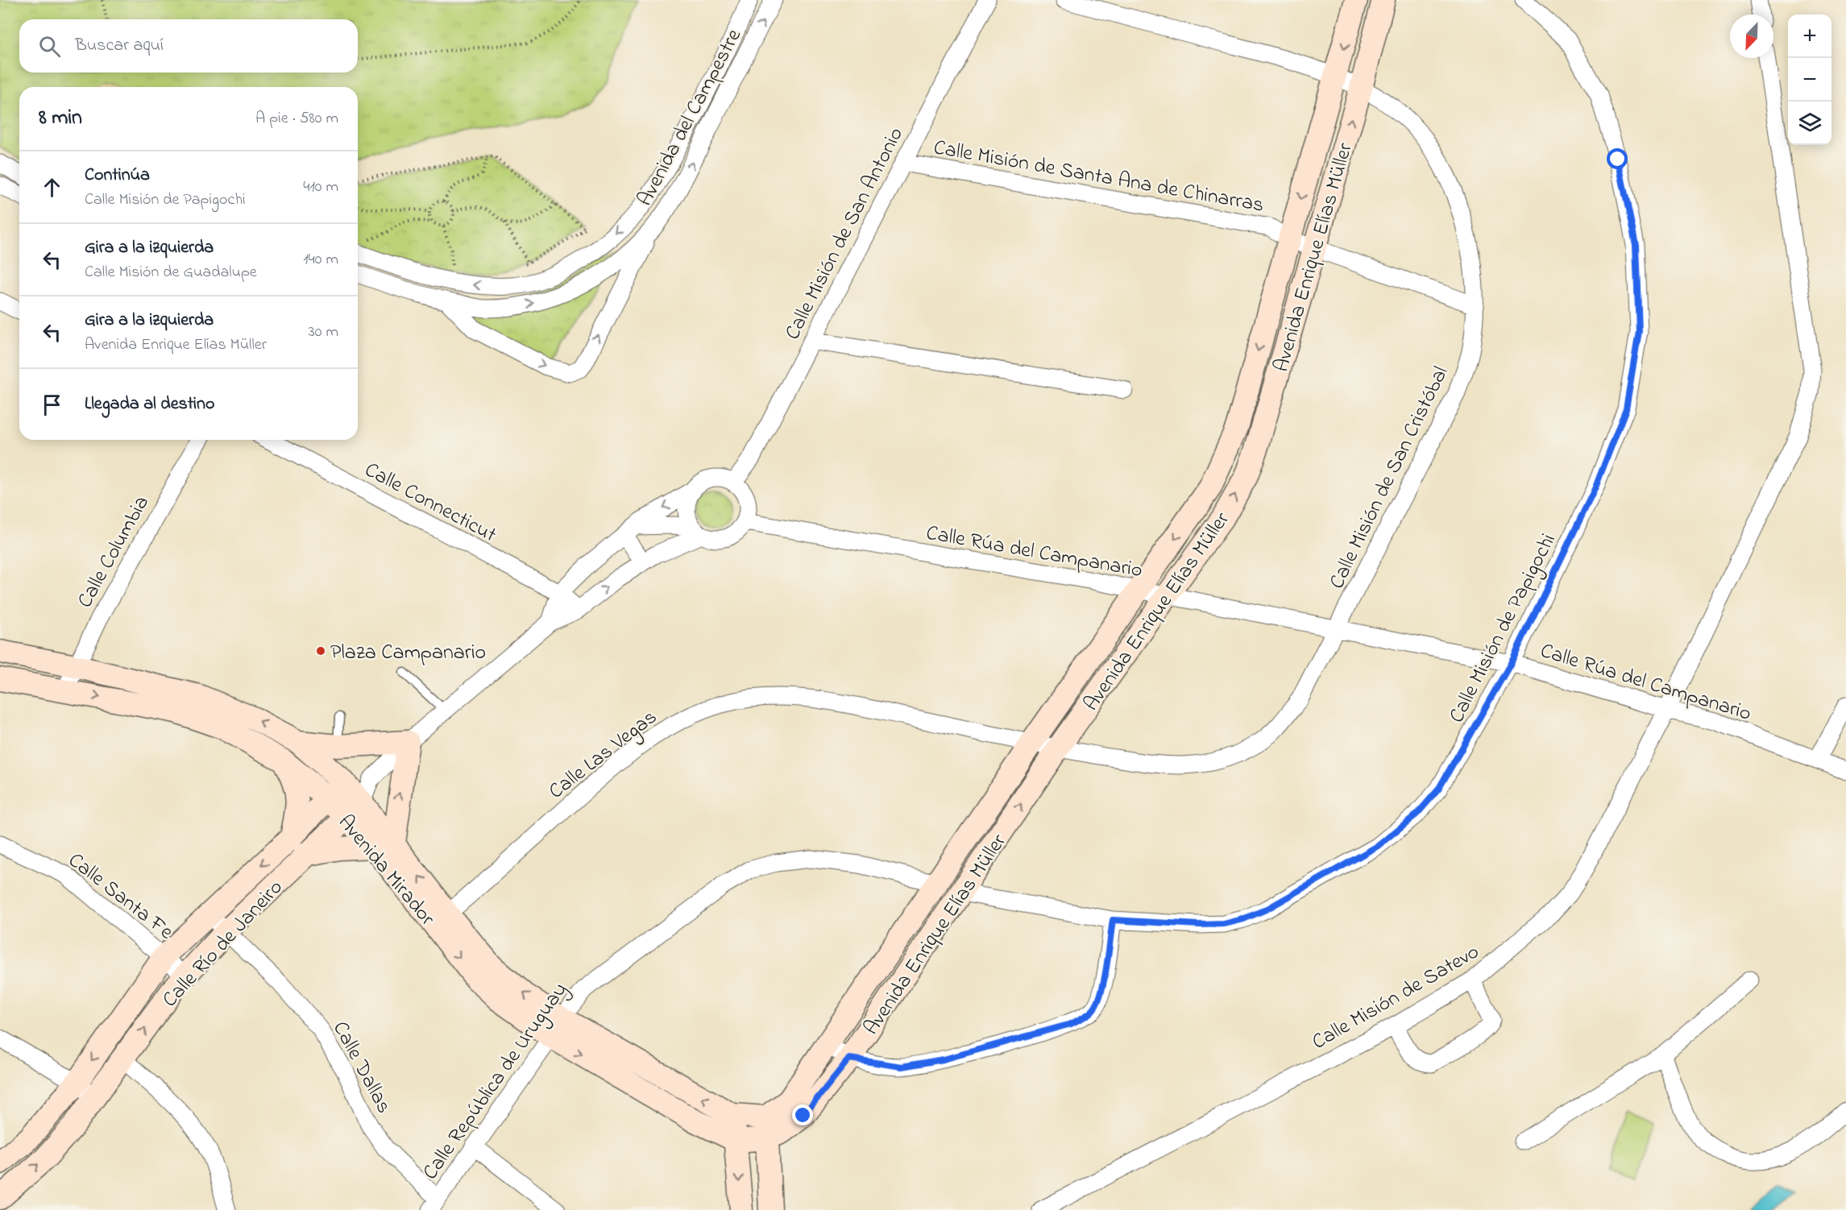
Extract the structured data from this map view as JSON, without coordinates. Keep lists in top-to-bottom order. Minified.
{"streets":{"main road":["Avenida Enrique Elías Müller","Avenida Mirador","Calle Río de Janeiro"],"street":["Avenida del Campestre","Calle Misión de Santa Ana de Chinarras","Calle Misión de San Antonio","Calle Misión de San Cristóbal","Calle Connecticut","Calle Rúa del Campanario","Calle Columbia","Calle Misión de Papigochi","Calle Las Vegas","Calle Santa Fe","Calle Misión de Satevo","Calle Dallas","Calle República de Uruguay"]},"crossings":[["Calle Misión de Santa Ana de Chinarras","Calle Misión de San Antonio"],["Calle Misión de Santa Ana de Chinarras","Avenida Enrique Elías Müller"],["Calle Misión de Santa Ana de Chinarras","Calle Misión de San Cristóbal"],["Calle Misión de San Antonio","Calle Rúa del Campanario"],["Calle Misión de San Antonio","Calle Río de Janeiro"],["Avenida Enrique Elías Müller","Calle Misión de San Cristóbal"],["Avenida Enrique Elías Müller","Calle Rúa del Campanario"],["Avenida Enrique Elías Müller","Calle Misión de Papigochi"],["Avenida Enrique Elías Müller","Calle Las Vegas"],["Avenida Enrique Elías Müller","Avenida Mirador"],["Avenida Enrique Elías Müller","Calle República de Uruguay"],["Calle Misión de San Cristóbal","Calle Rúa del Campanario"],["Calle Misión de San Cristóbal","Calle Las Vegas"],["Calle Connecticut","Calle Río de Janeiro"],["Calle Rúa del Campanario","Calle Misión de Papigochi"],["Calle Rúa del Campanario","Calle Río de Janeiro"],["Calle Rúa del Campanario","Calle Misión de Satevo"],["Calle Columbia","Avenida Mirador"],["Calle Las Vegas","Avenida Mirador"],["Avenida Mirador","Calle Río de Janeiro"],["Avenida Mirador","Calle República de Uruguay"],["Calle Santa Fe","Calle Río de Janeiro"],["Calle Río de Janeiro","Calle Dallas"],["Calle Dallas","Calle República de Uruguay"]],"places":["Plaza Campanario"],"north":"bottom left","page":{"map_buttons":["+","−"],"search":"Buscar aquí","heading":["8 min","A pie · 580 m"],"list":[["Continúa","Calle Misión de Papigochi","410 m"],["Gira a la izquierda","Calle Misión de Guadalupe","140 m"],["Gira a la izquierda","Avenida Enrique Elías Müller","30 m"],"Llegada al destino"]}}
